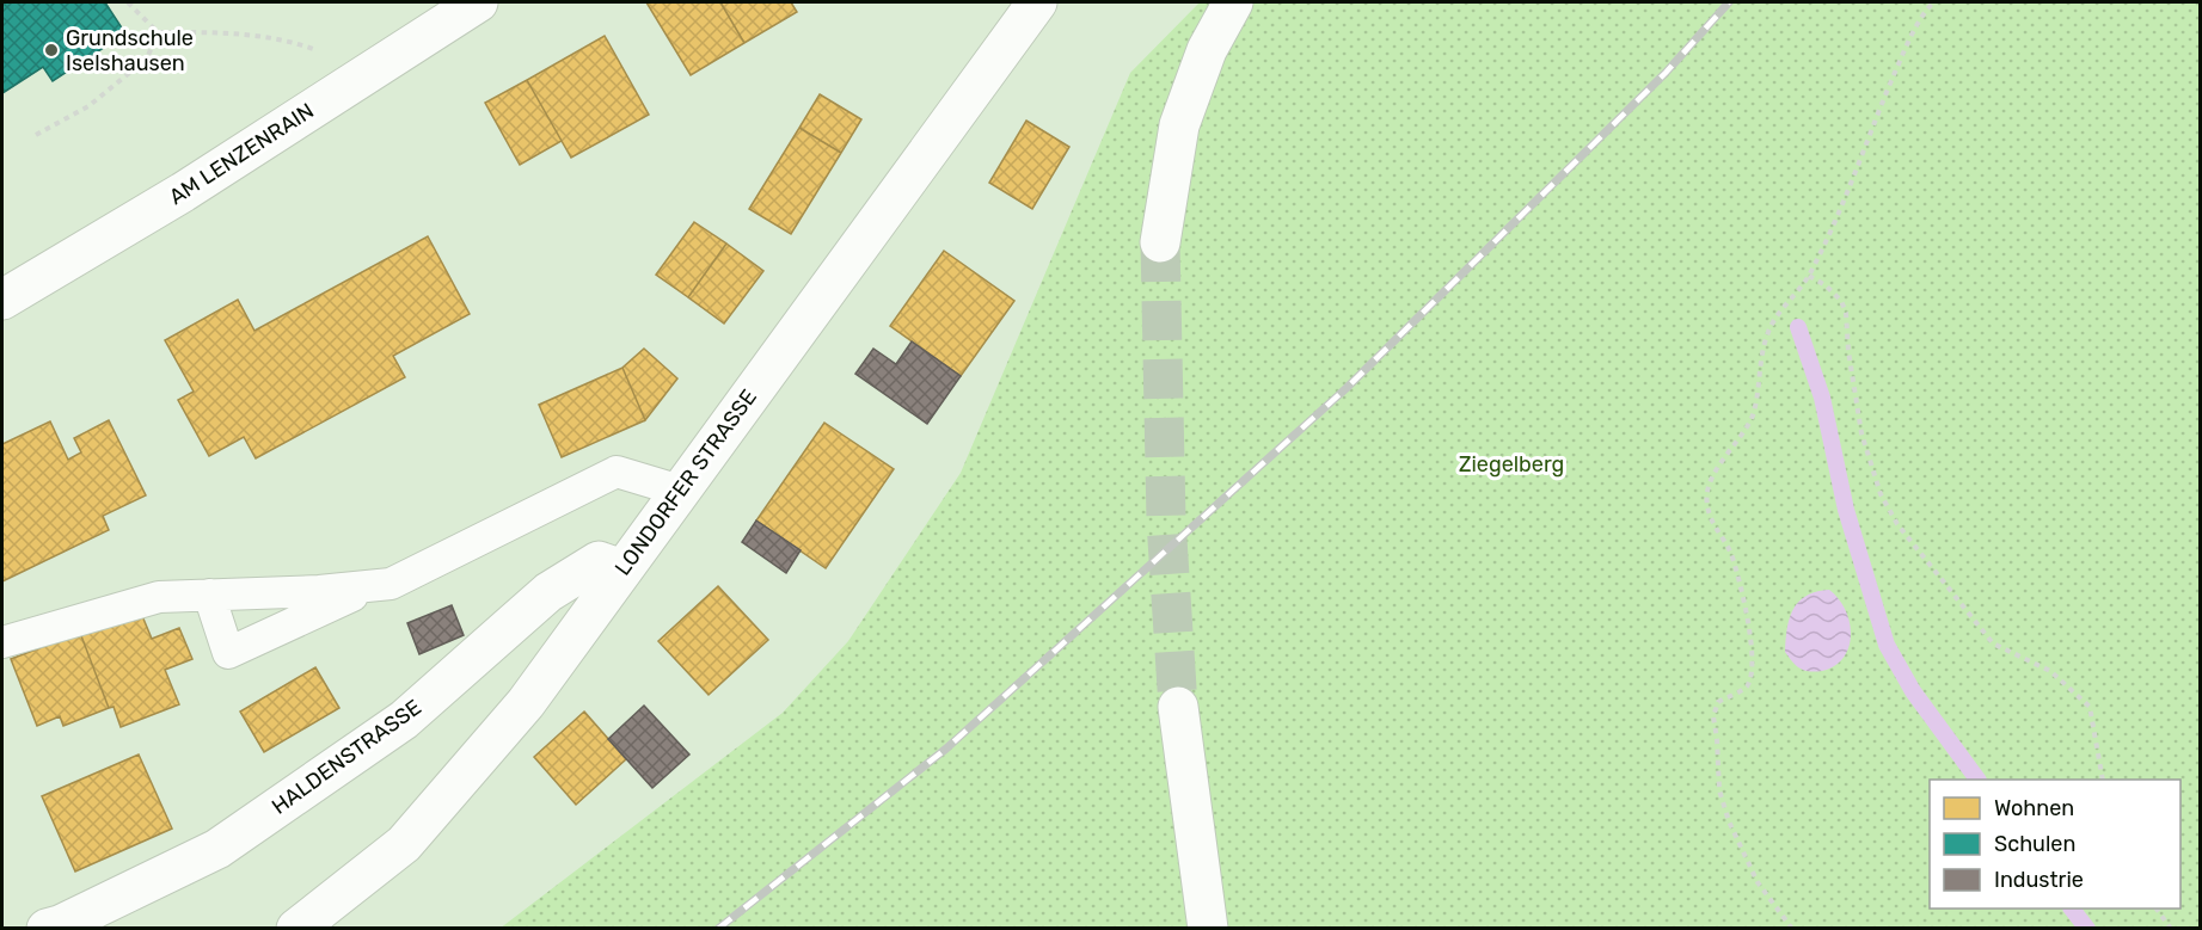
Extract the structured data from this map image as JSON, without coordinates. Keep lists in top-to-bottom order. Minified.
{"streets":{"street":["AM LENZENRAIN","LONDORFER STRASSE","HALDENSTRASSE"]},"crossings":[["LONDORFER STRASSE","HALDENSTRASSE"]],"parks":["Ziegelberg"],"places":["Grundschule Iselshausen"],"legend":["Wohnen","Schulen","Industrie"]}
